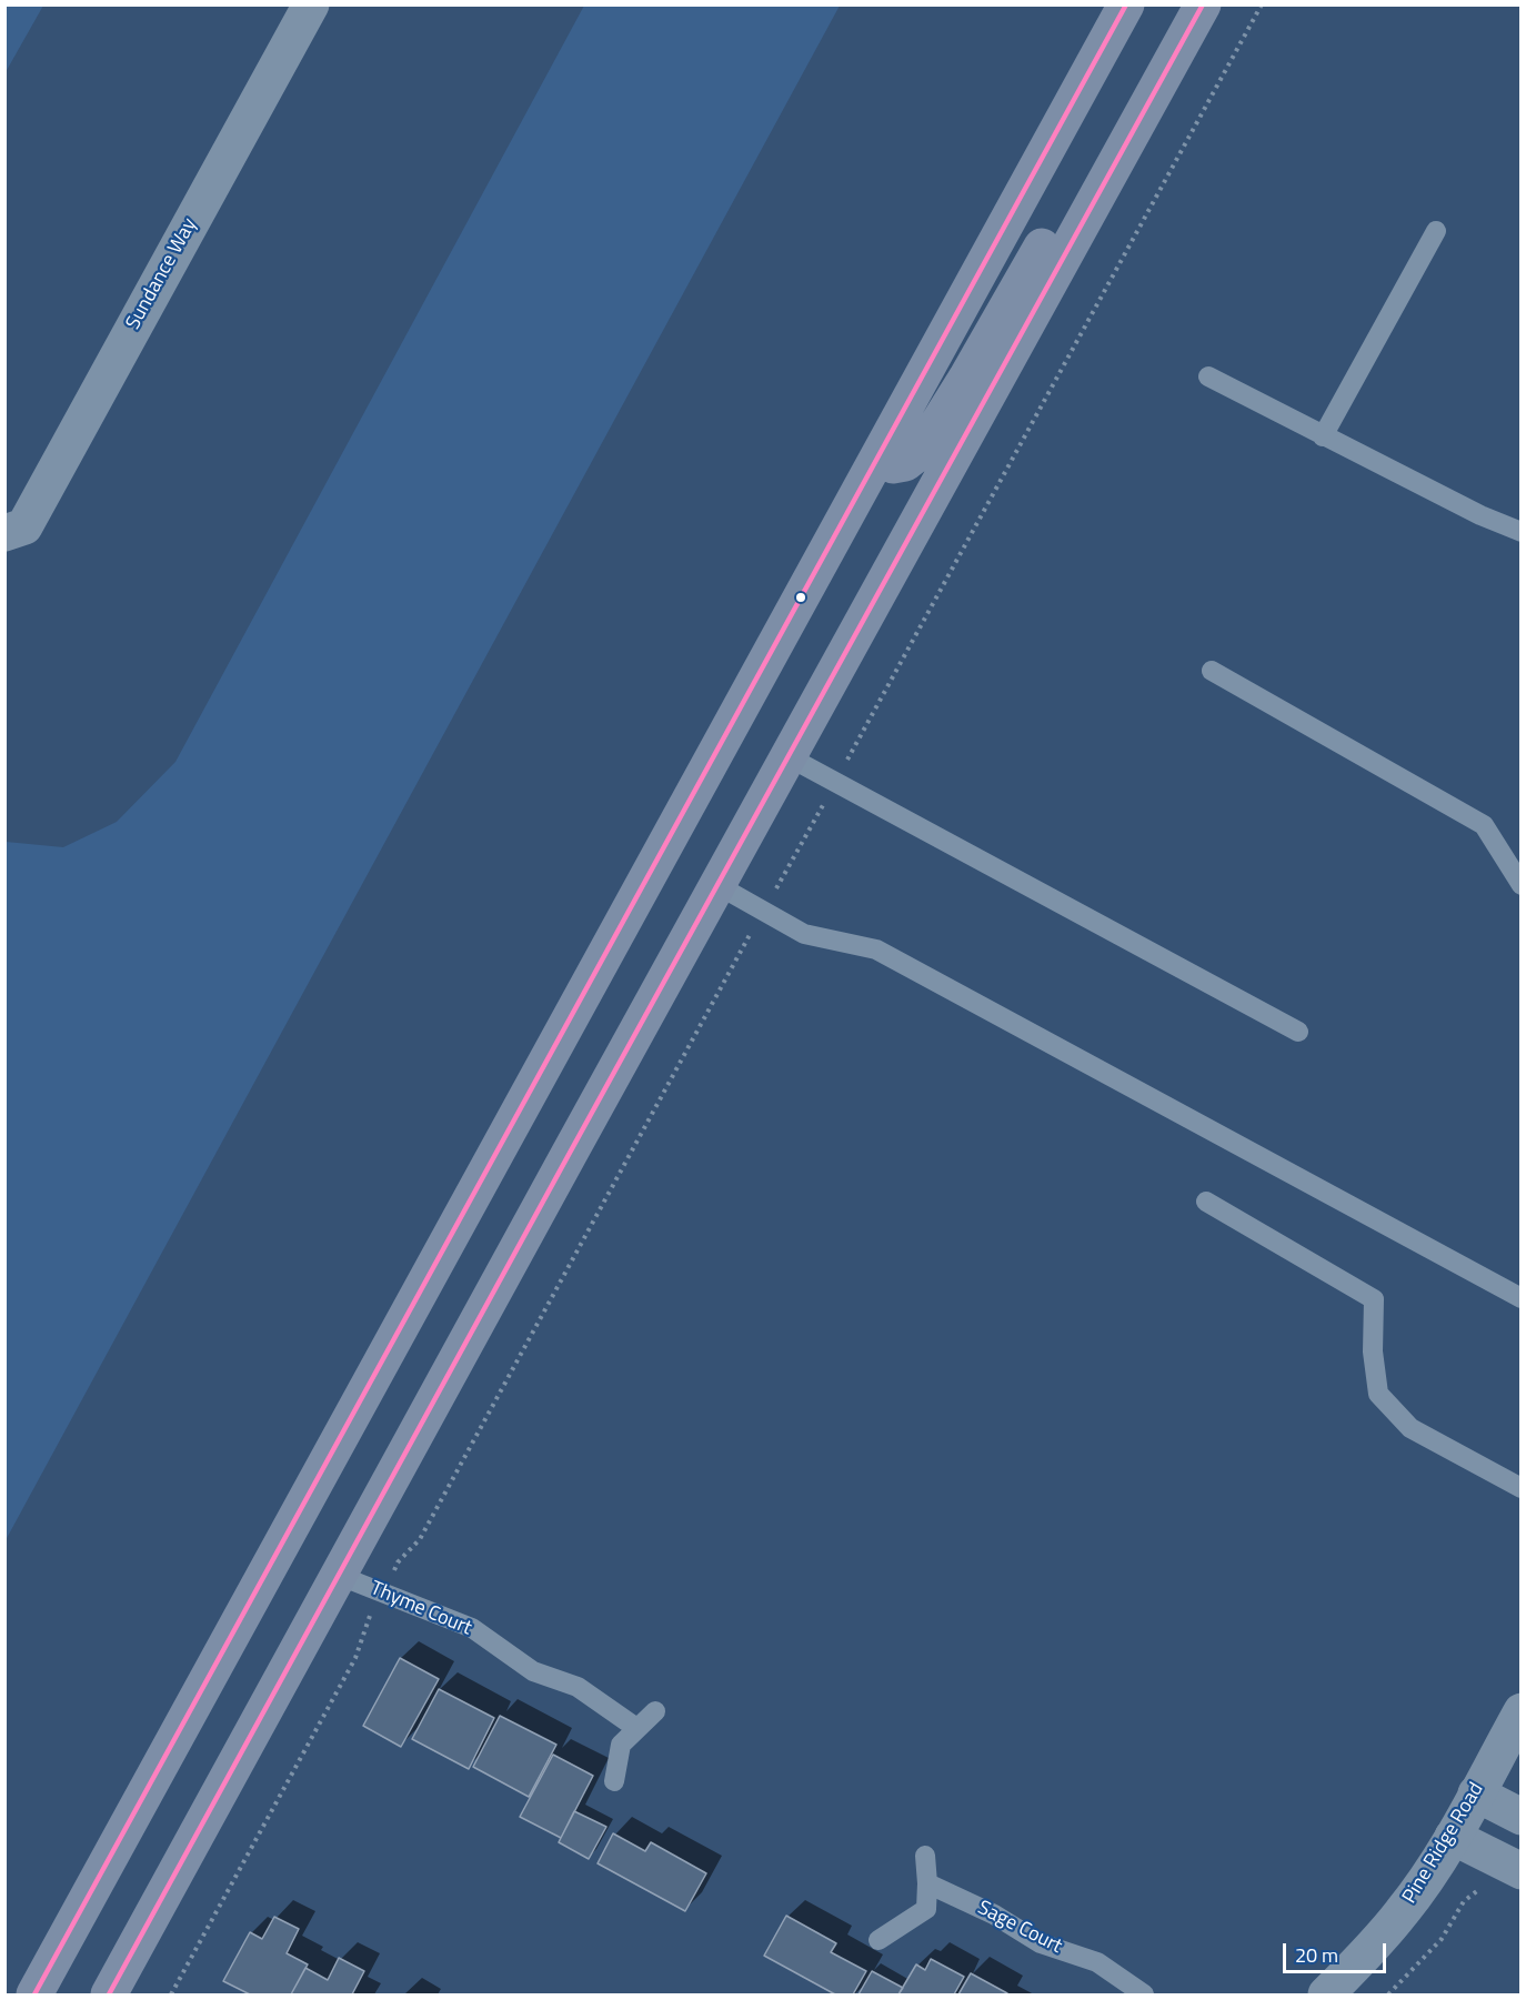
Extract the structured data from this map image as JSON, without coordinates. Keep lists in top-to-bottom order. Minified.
{"streets":{"street":["Sundance Way","Pine Ridge Road"],"lane":["Thyme Court","Sage Court"]},"scale_bar":"20 m"}
